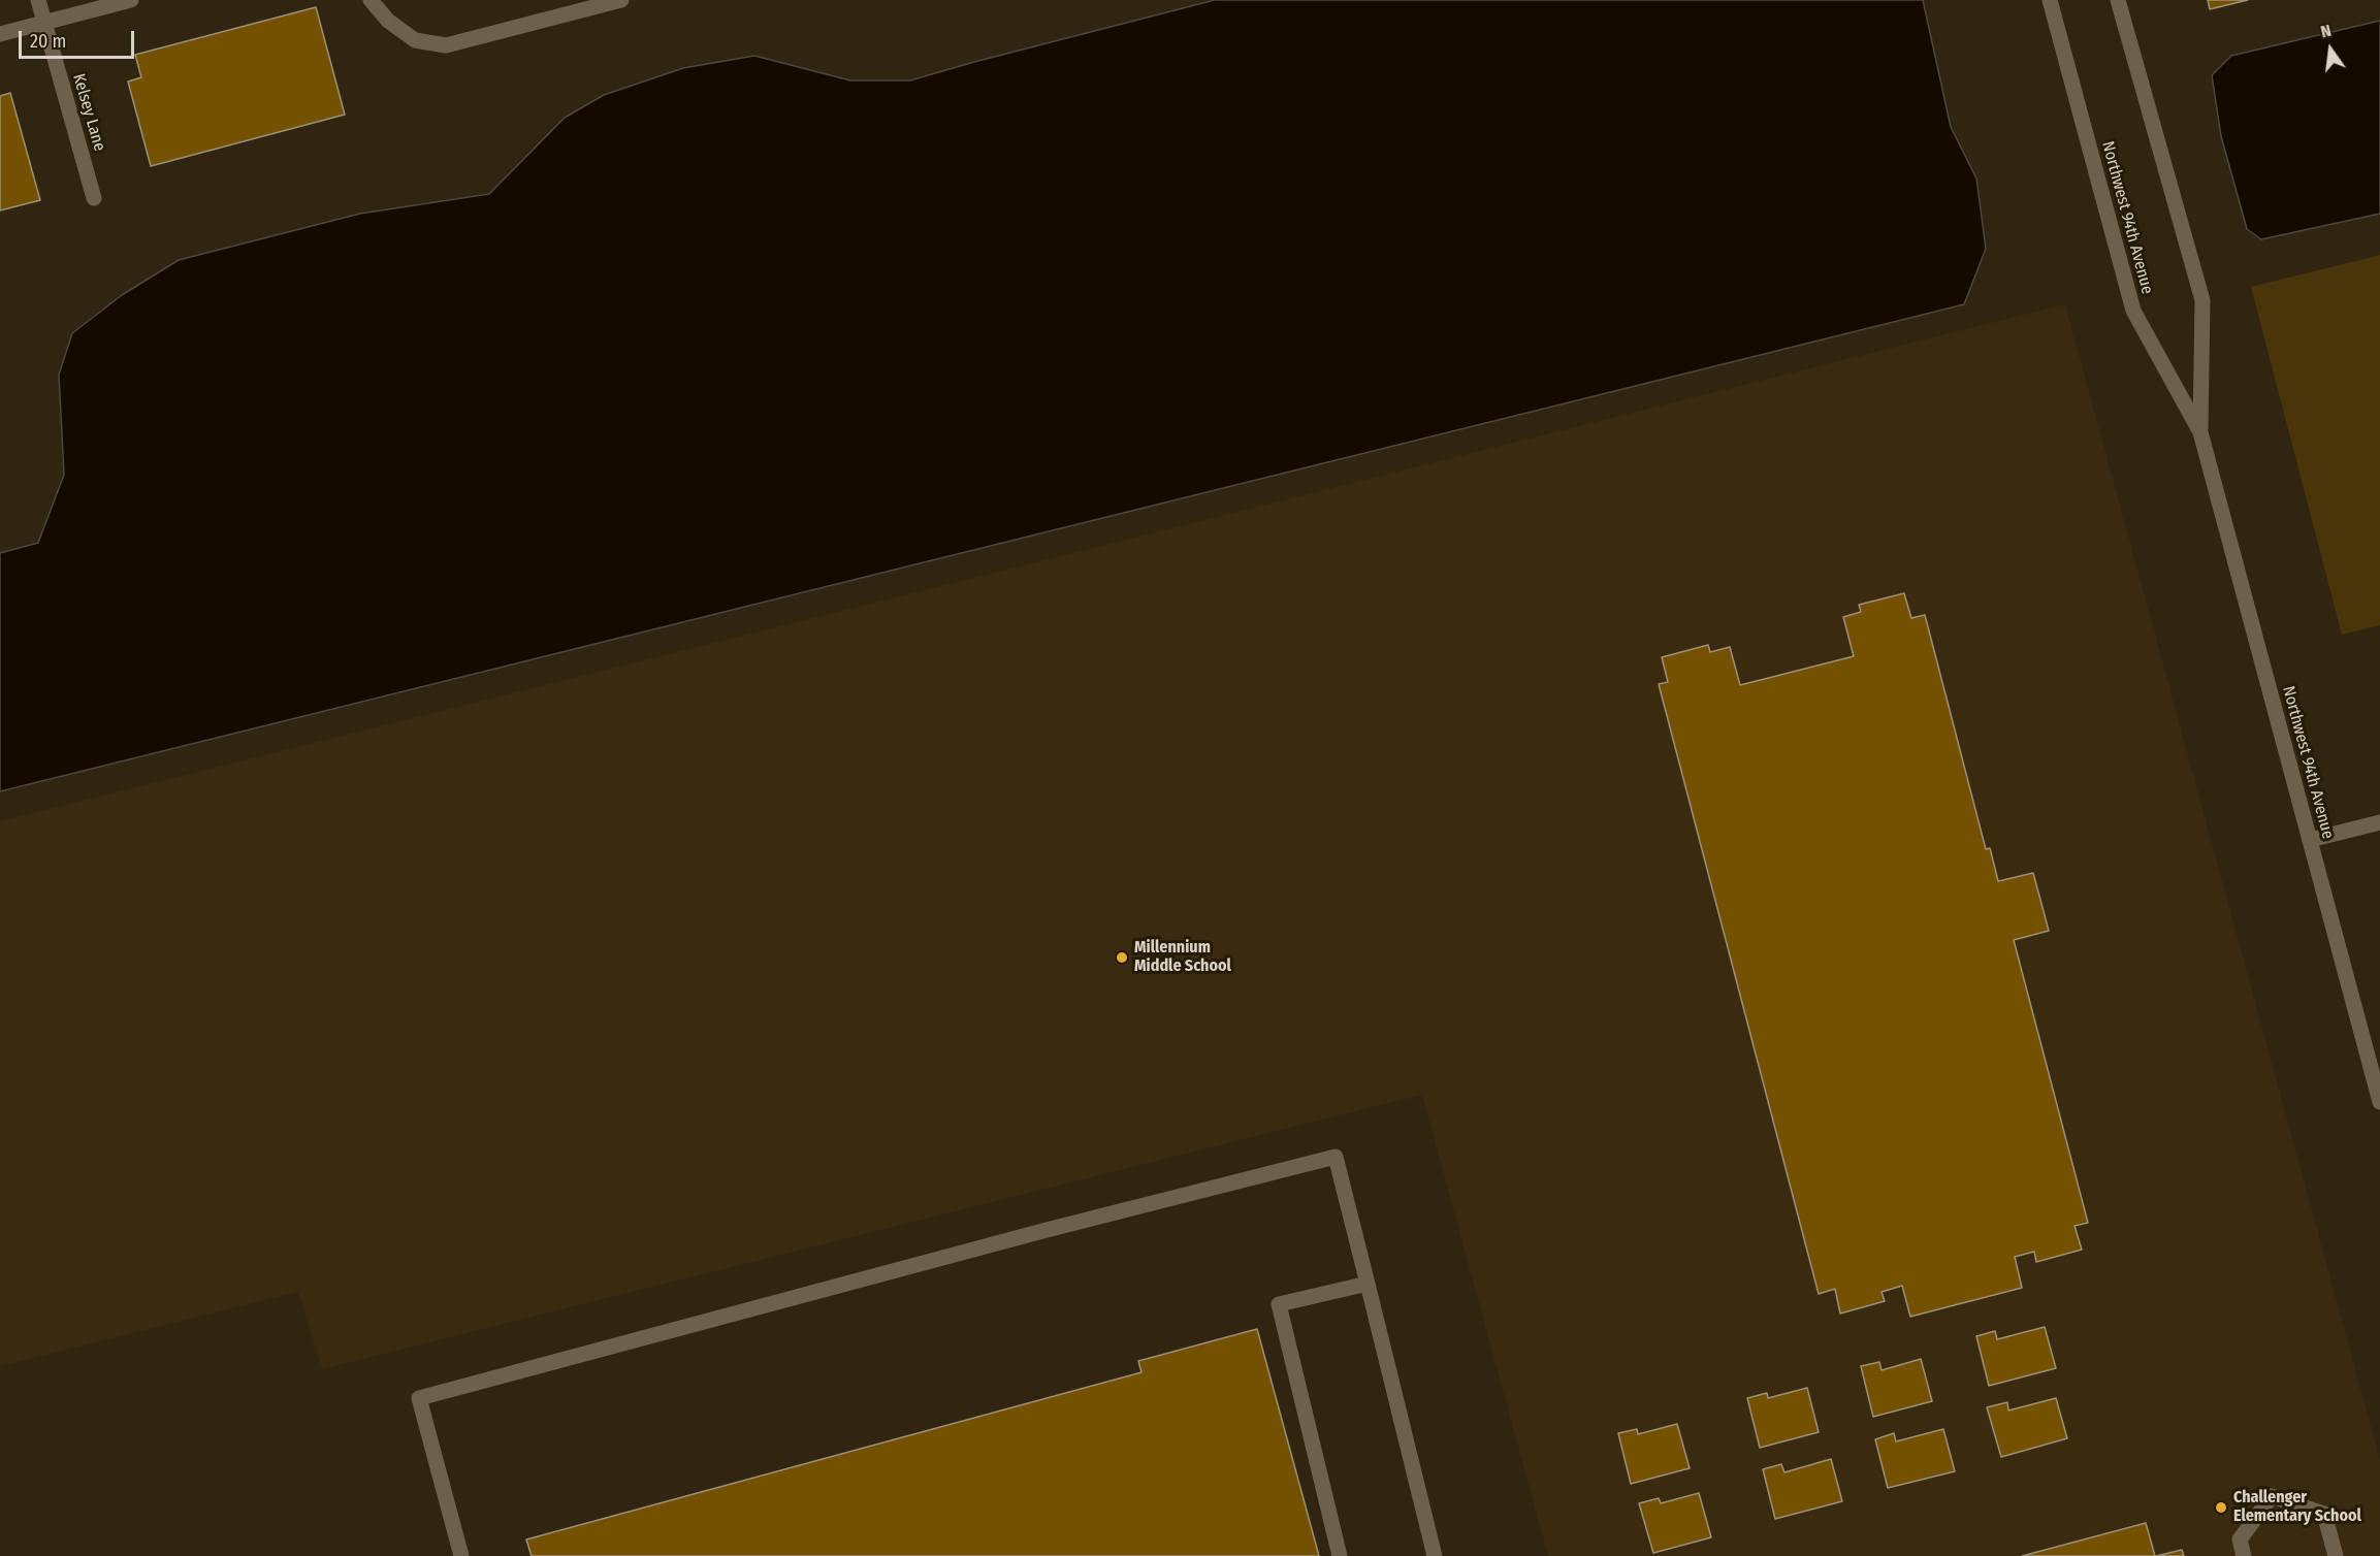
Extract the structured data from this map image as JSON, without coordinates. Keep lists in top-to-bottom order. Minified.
{"streets":{"street":["Kelsey Lane","Northwest 94th Avenue"]},"places":["Millennium Middle School","Challenger Elementary School"],"scale_bar":"20 m","north":"top"}
